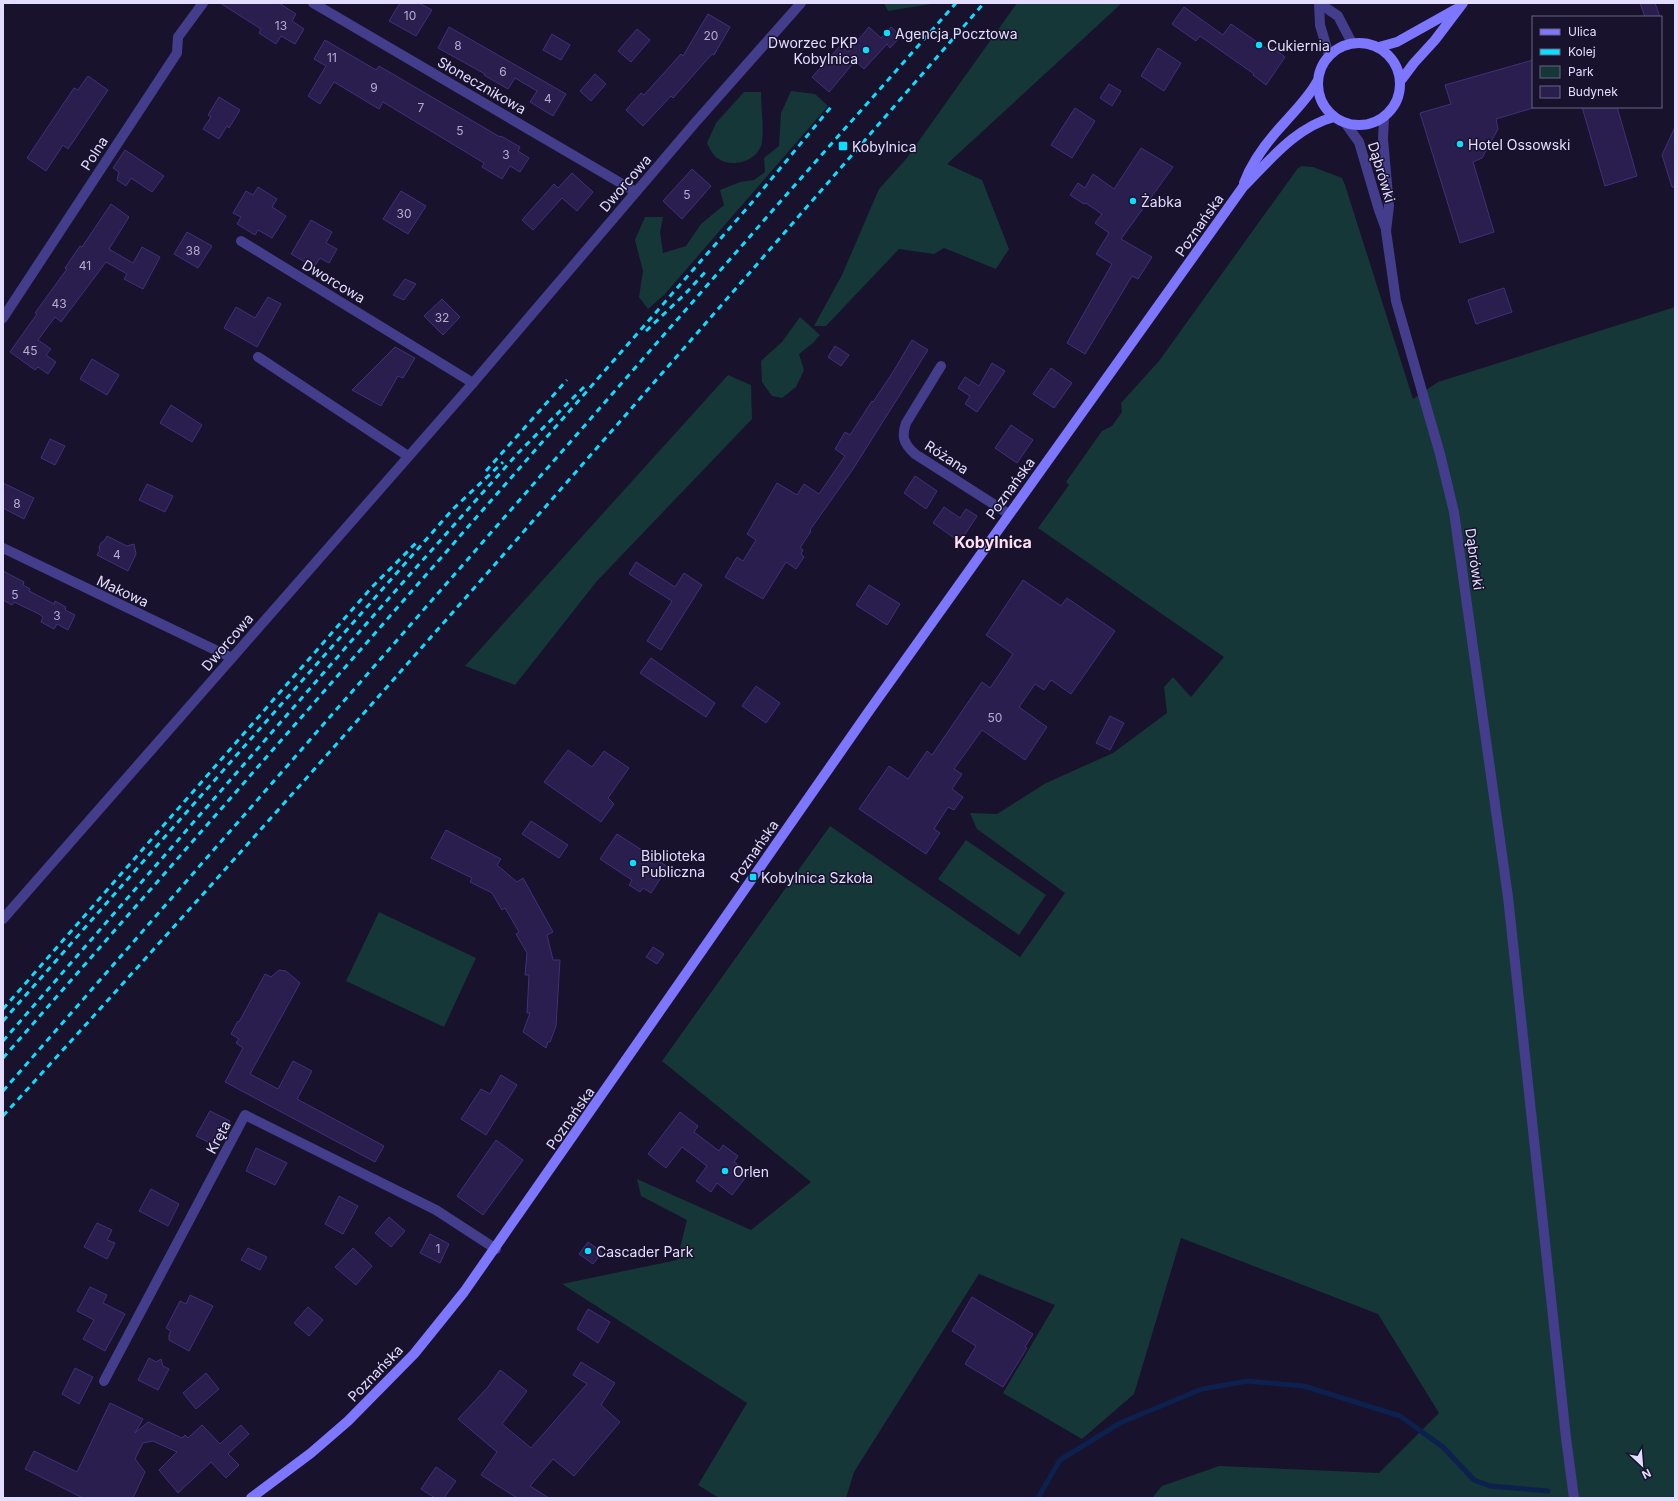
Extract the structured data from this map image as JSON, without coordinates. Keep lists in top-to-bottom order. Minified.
{"streets":{"main road":["Poznańska"],"street":["Słonecznikowa","Polna","Dąbrówki","Dworcowa","Różana","Makowa","Kręta"]},"crossings":[["Słonecznikowa","Dworcowa"],["Dąbrówki","Poznańska"],["Dworcowa","Makowa"],["Poznańska","Różana"],["Poznańska","Kręta"]],"districts":["Kobylnica"],"places":{"other":["Agencja Pocztowa","Cukiernia","Dworzec PKP Kobylnica","Hotel Ossowski","Żabka","Biblioteka Publiczna","Orlen","Cascader Park"],"transit":["Kobylnica","Kobylnica Szkoła"]},"house_numbers":["10","13","20","8","11","6","9","4","7","5","3","5","30","38","41","43","32","45","8","4","5","3","50","1"],"legend":["Ulica","Kolej","Park","Budynek"],"north":"bottom right"}
